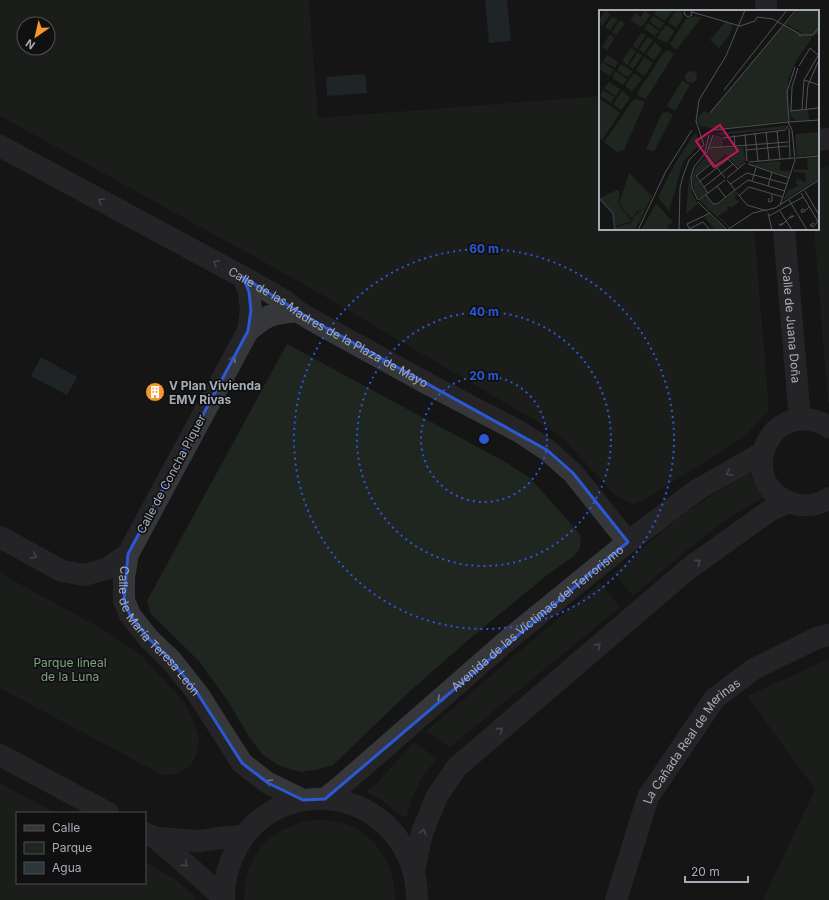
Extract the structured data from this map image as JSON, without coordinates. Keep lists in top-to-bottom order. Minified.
{"streets":{"street":["Calle de Juana Doña","Calle de las Madres de la Plaza de Mayo","Calle de Concha Piquer","Avenida de las Víctimas del Terrorismo","Calle de María Teresa León","La Cañada Real de Merinas"]},"crossings":[["Calle de las Madres de la Plaza de Mayo","Calle de Concha Piquer"],["Calle de las Madres de la Plaza de Mayo","Avenida de las Víctimas del Terrorismo"],["Calle de Concha Piquer","Calle de María Teresa León"]],"one_way":["Calle de las Madres de la Plaza de Mayo","Calle de Concha Piquer"],"parks":["Parque lineal de la Luna"],"places":{"building":["V Plan Vivienda EMV Rivas"]},"legend":["Calle","Parque","Agua"],"scale_bar":"20 m","north":"bottom left","rings":["60 m","40 m","20 m"]}
